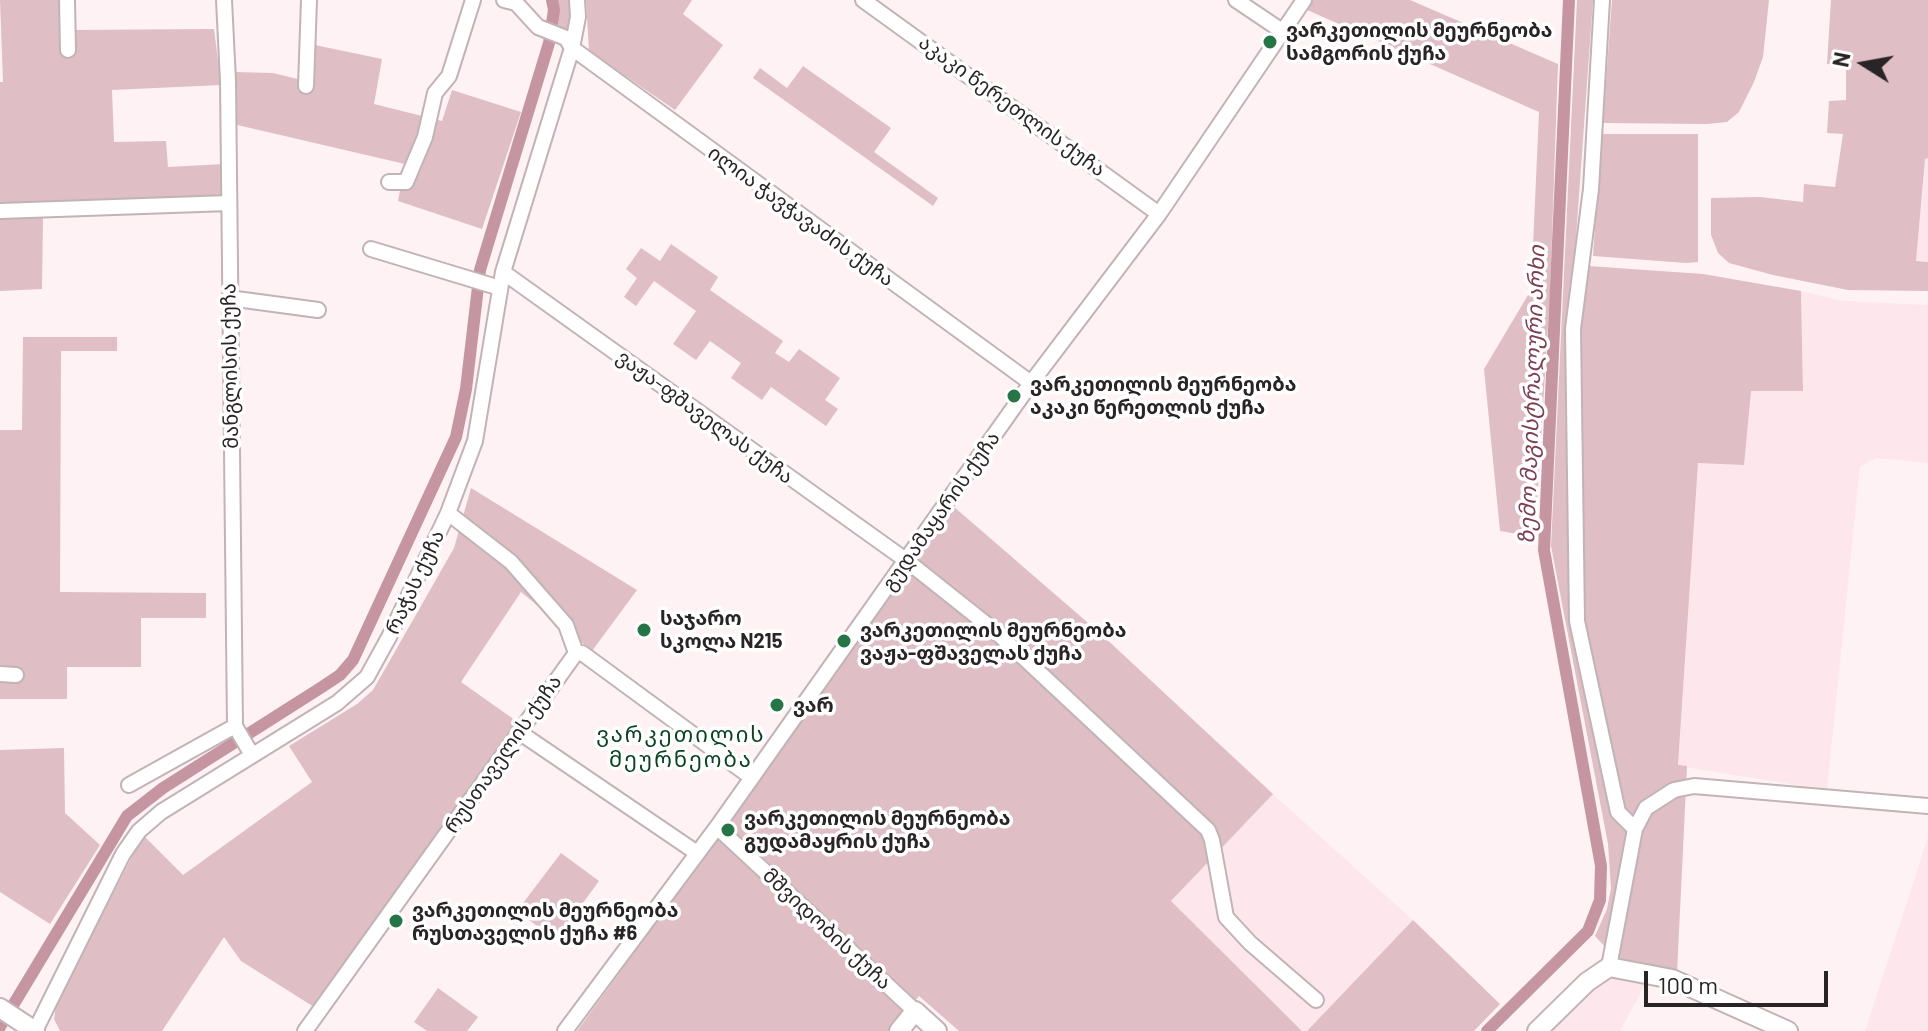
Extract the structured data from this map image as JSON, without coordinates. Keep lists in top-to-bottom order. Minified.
{"streets":{"street":["აკაკი წერეთლის ქუჩა","ილია ჭავჭავაძის ქუჩა","მანგლისის ქუჩა","ვაჟა-ფშაველას ქუჩა","გუდამაყარის ქუჩა","რაჭას ქუჩა","რუსთაველის ქუჩა","მშვიდობის ქუჩა"]},"crossings":[["აკაკი წერეთლის ქუჩა","გუდამაყარის ქუჩა"],["ილია ჭავჭავაძის ქუჩა","გუდამაყარის ქუჩა"],["ილია ჭავჭავაძის ქუჩა","რაჭას ქუჩა"],["ვაჟა-ფშაველას ქუჩა","გუდამაყარის ქუჩა"],["ვაჟა-ფშაველას ქუჩა","რაჭას ქუჩა"],["გუდამაყარის ქუჩა","მშვიდობის ქუჩა"]],"districts":["ვარკეთილის მეურნეობა"],"water":["ზემო მაგისტრალური არხი"],"places":["ვარკეთილის მეურნეობა სამგორის ქუჩა","ვარკეთილის მეურნეობა აკაკი წერეთლის ქუჩა","საჯარო სკოლა N215","ვარკეთილის მეურნეობა ვაჟა-ფშაველას ქუჩა","ვარ","ვარკეთილის მეურნეობა გუდამაყრის ქუჩა","ვარკეთილის მეურნეობა რუსთაველის ქუჩა #6"],"scale_bar":"100 m","north":"left"}
